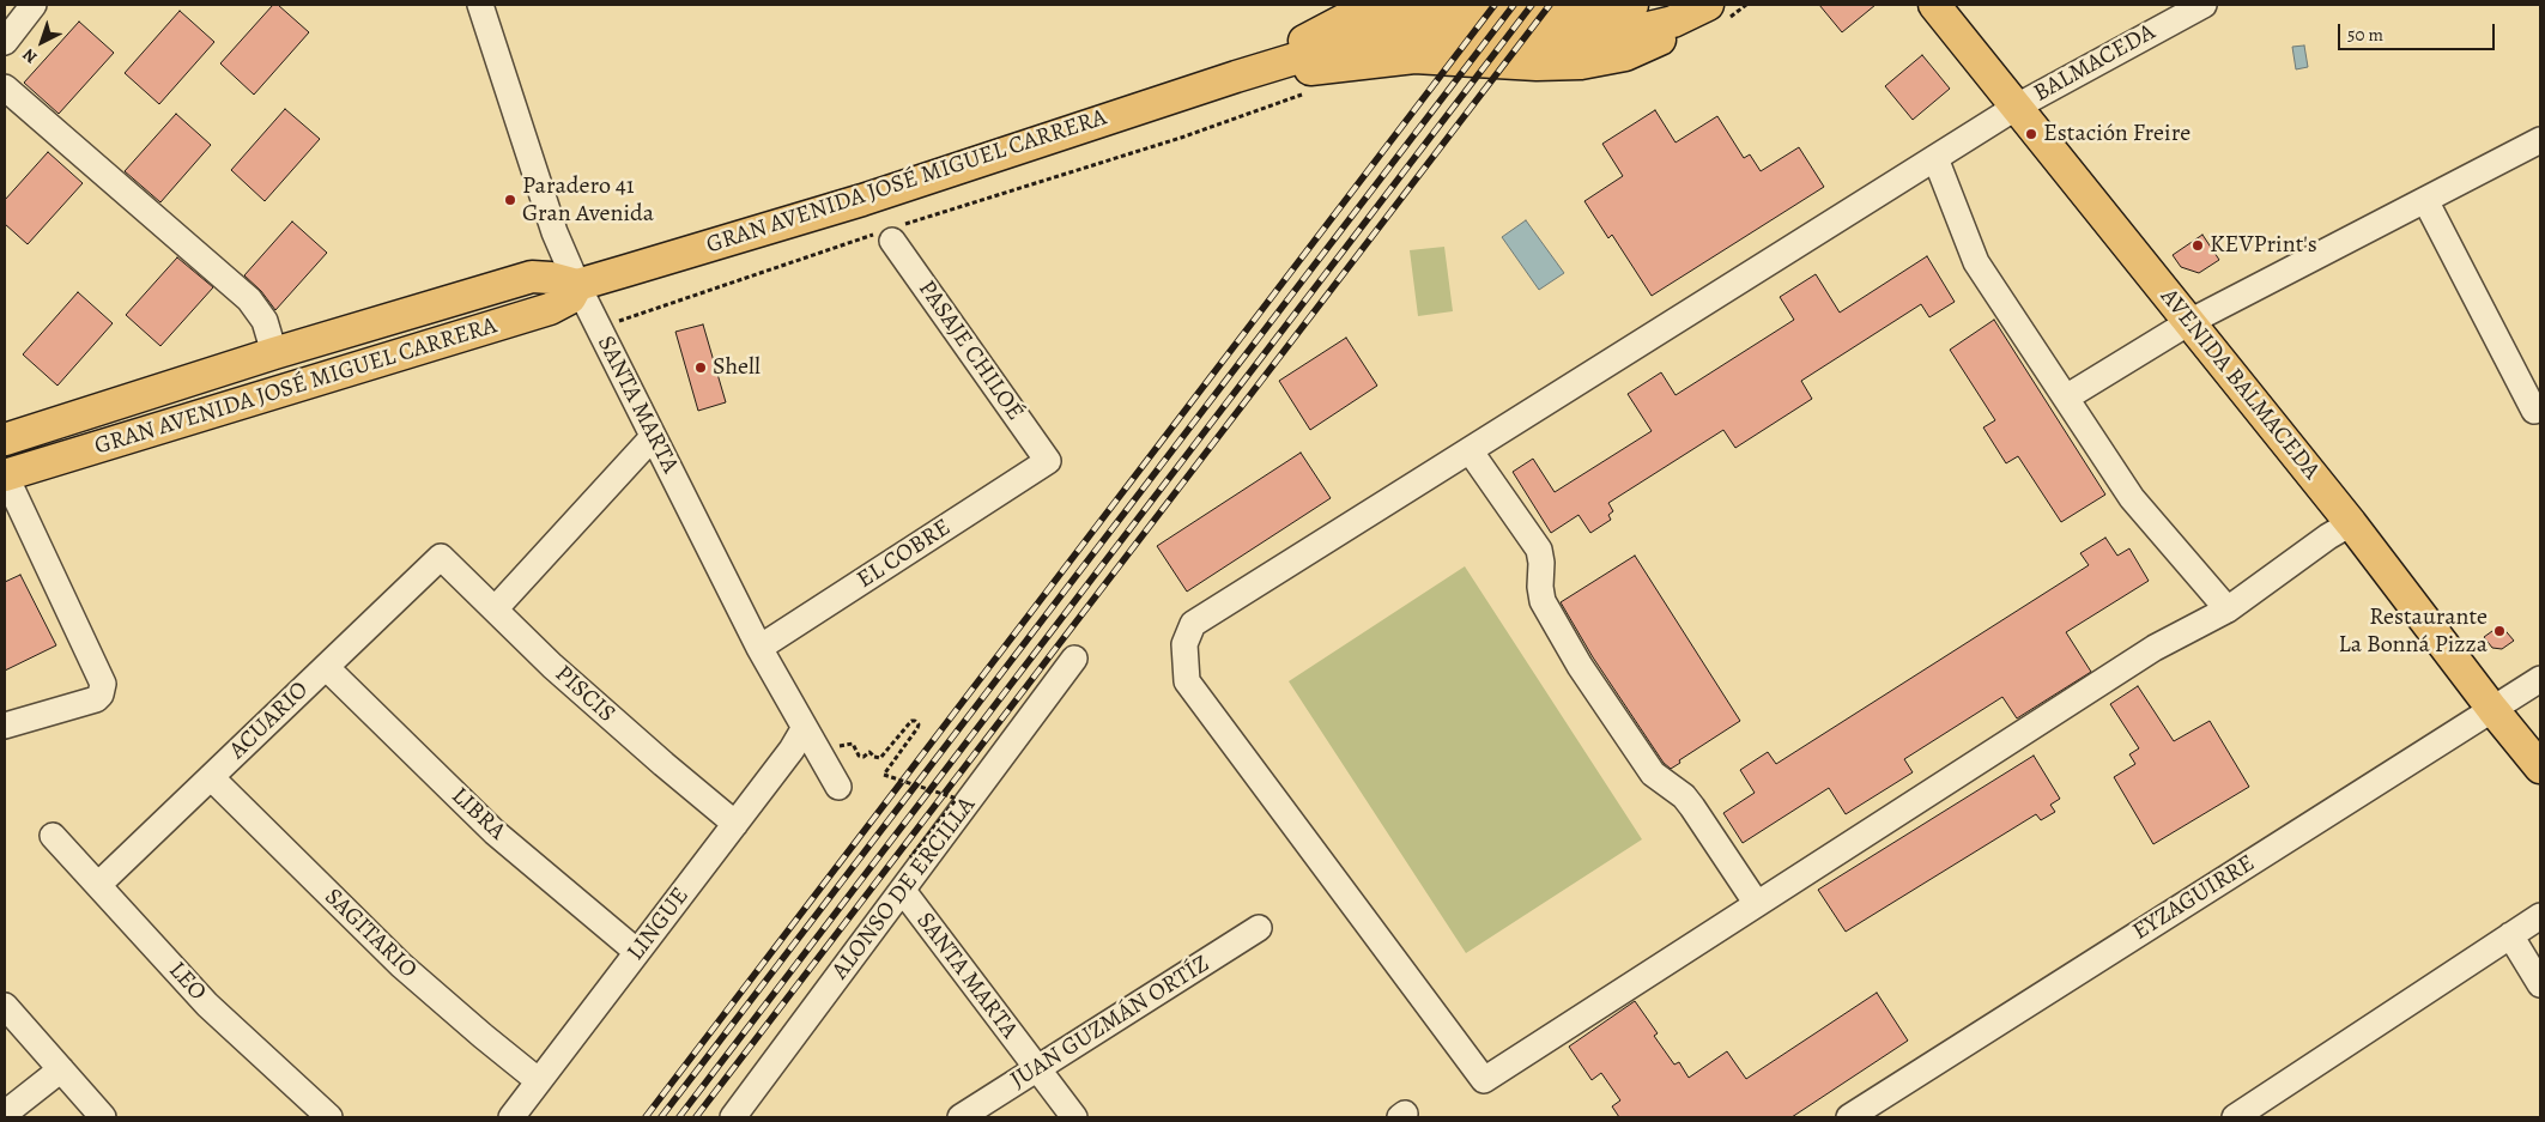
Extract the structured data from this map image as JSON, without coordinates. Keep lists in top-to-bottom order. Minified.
{"streets":{"main road":["GRAN AVENIDA JOSÉ MIGUEL CARRERA","AVENIDA BALMACEDA"],"street":["BALMACEDA","PASAJE CHILOÉ","SANTA MARTA","EL COBRE","PISCIS","ACUARIO","LIBRA","ALONSO DE ERCILLA","EYZAGUIRRE","LINGUE","SAGITARIO","LEO","JUAN GUZMÁN ORTÍZ"]},"crossings":[["BALMACEDA","AVENIDA BALMACEDA"],["GRAN AVENIDA JOSÉ MIGUEL CARRERA","SANTA MARTA"],["PASAJE CHILOÉ","EL COBRE"],["AVENIDA BALMACEDA","EYZAGUIRRE"],["SANTA MARTA","EL COBRE"],["SANTA MARTA","ALONSO DE ERCILLA"],["SANTA MARTA","LINGUE"],["SANTA MARTA","JUAN GUZMÁN ORTÍZ"],["PISCIS","ACUARIO"],["PISCIS","LINGUE"],["ACUARIO","LIBRA"],["ACUARIO","SAGITARIO"],["ACUARIO","LEO"],["LIBRA","LINGUE"],["LINGUE","SAGITARIO"]],"places":["Estación Freire","Paradero 41 Gran Avenida","KEVPrint's","Shell","Restaurante La Bonná Pizza"],"scale_bar":"50 m","north":"bottom left"}
